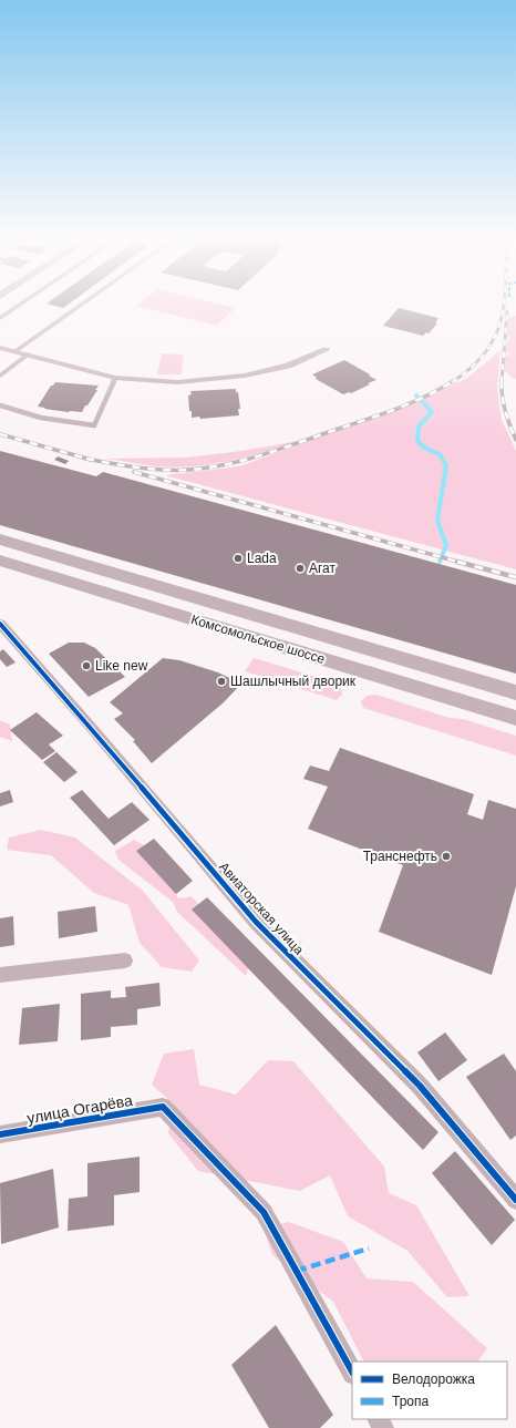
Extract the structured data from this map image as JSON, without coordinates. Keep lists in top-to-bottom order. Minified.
{"streets":{"main road":["Комсомольское шоссе"],"street":["Авиаторская улица","улица Огарёва"]},"places":["Lada","Агат","Like new","Шашлычный дворик","Транснефть"],"legend":["Велодорожка","Тропа"]}
